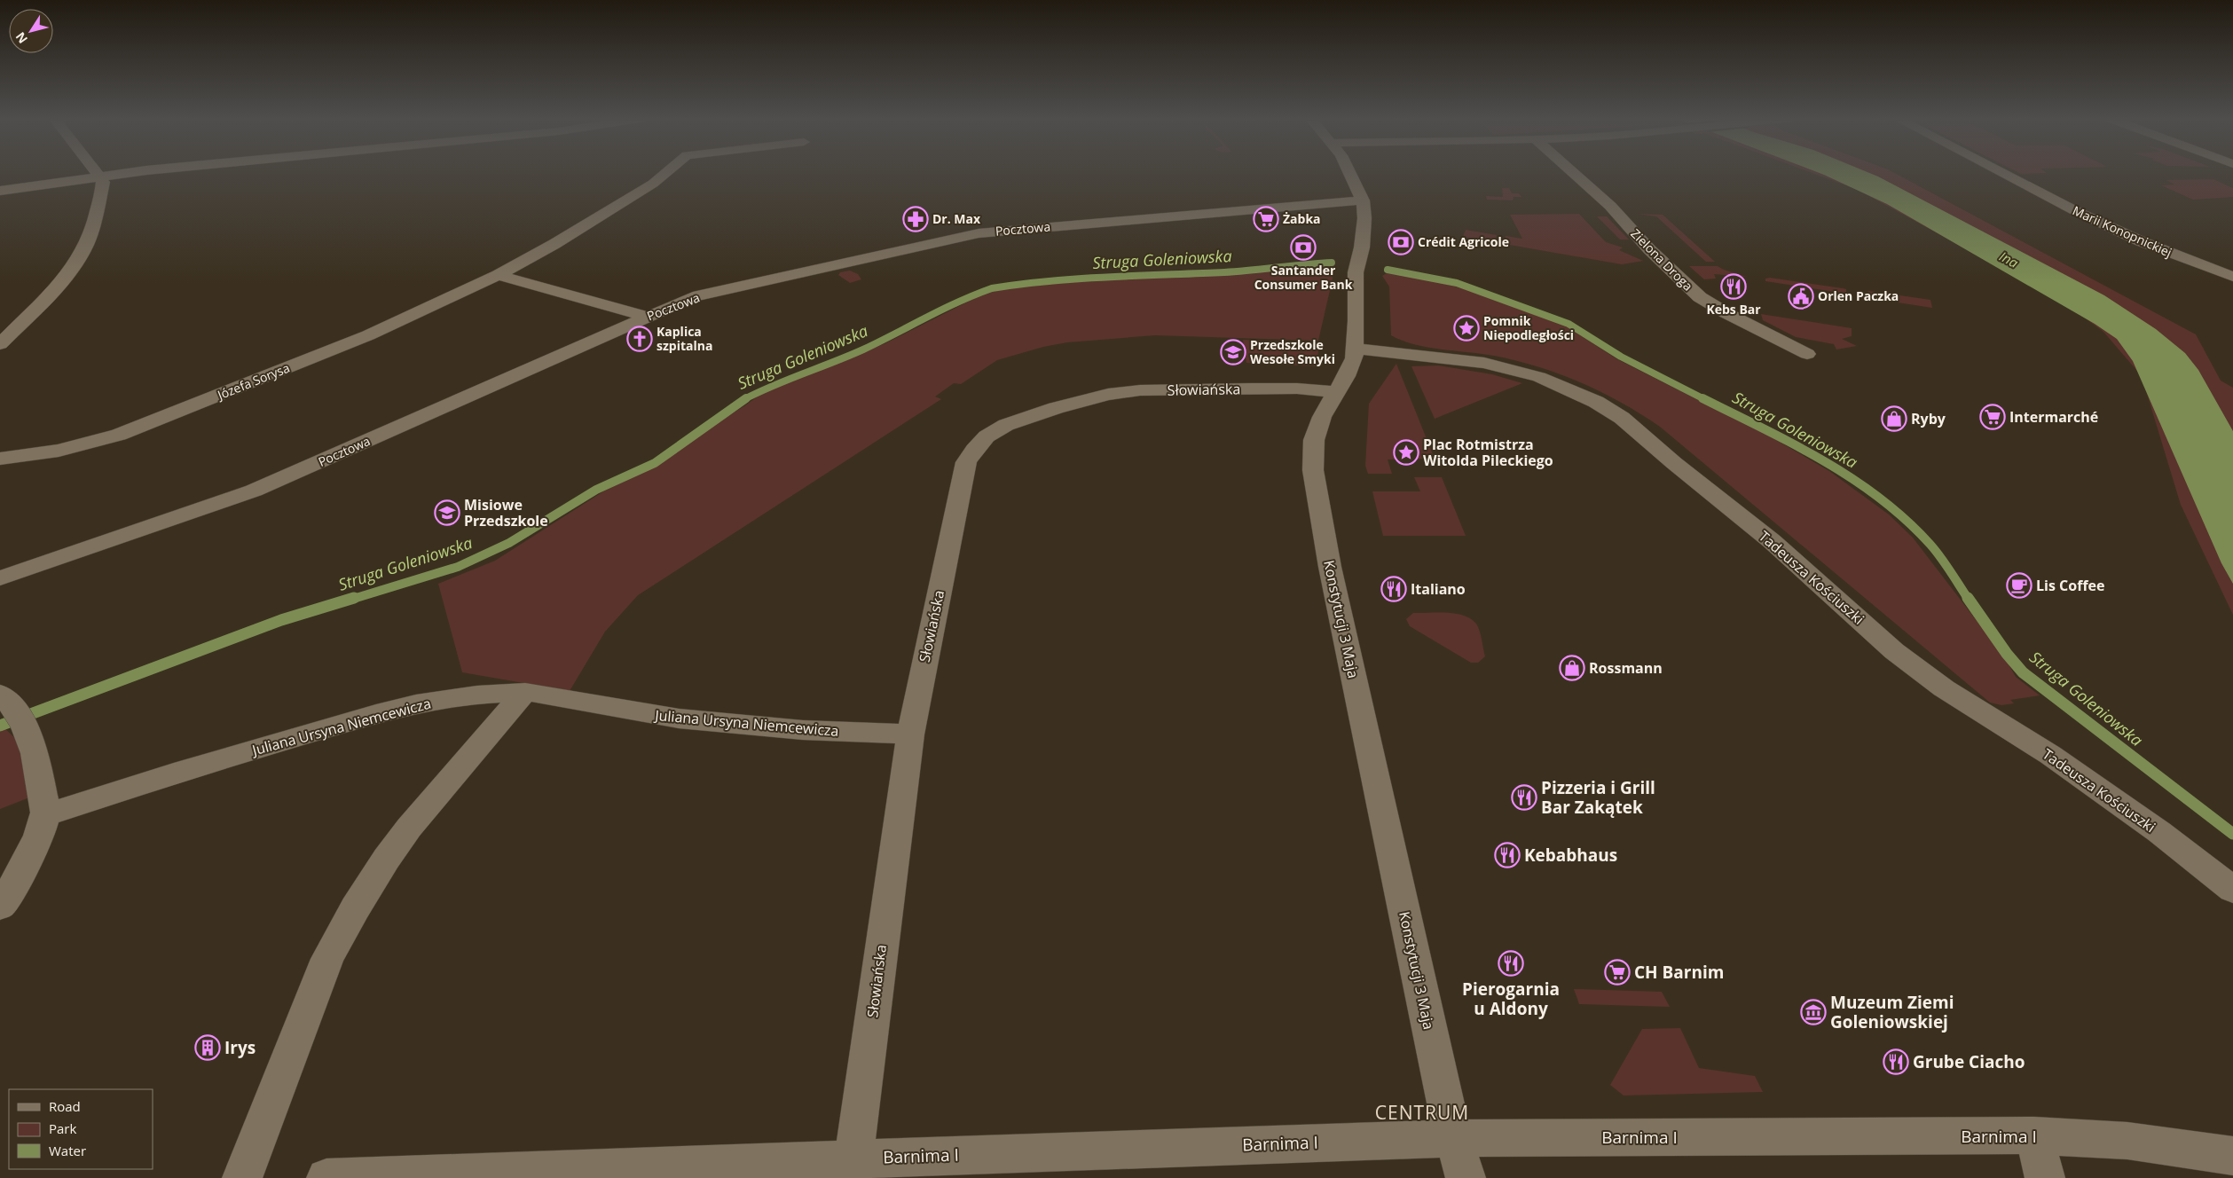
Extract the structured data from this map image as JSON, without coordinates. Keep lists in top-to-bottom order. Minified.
{"streets":{"street":["Pocztowa","Marii Konopnickiej","Zielona Droga","Józefa Sorysa","Słowiańska","Tadeusza Kościuszki","Konstytucji 3 Maja","Juliana Ursyna Niemcewicza","Barnima I"]},"crossings":[["Pocztowa","Konstytucji 3 Maja"],["Słowiańska","Konstytucji 3 Maja"],["Słowiańska","Juliana Ursyna Niemcewicza"],["Słowiańska","Barnima I"],["Tadeusza Kościuszki","Konstytucji 3 Maja"],["Konstytucji 3 Maja","Barnima I"]],"districts":["CENTRUM"],"water":["Struga Goleniowska","Ina"],"places":{"pharmacy":["Dr. Max"],"supermarket":["Żabka","Intermarché","CH Barnim"],"bank":["Crédit Agricole","Santander Consumer Bank"],"restaurant":["Kebs Bar","Italiano","Pizzeria i Grill Bar Zakątek","Kebabhaus","Pierogarnia u Aldony","Grube Ciacho"],"public building":["Orlen Paczka"],"place":["Pomnik Niepodległości","Plac Rotmistrza Witolda Pileckiego"],"church":["Kaplica szpitalna"],"school or university":["Przedszkole Wesołe Smyki","Misiowe Przedszkole"],"shop":["Ryby","Rossmann"],"cafe":["Lis Coffee"],"museum":["Muzeum Ziemi Goleniowskiej"],"building":["Irys"]},"legend":["Road","Park","Water"],"north":"bottom left"}
